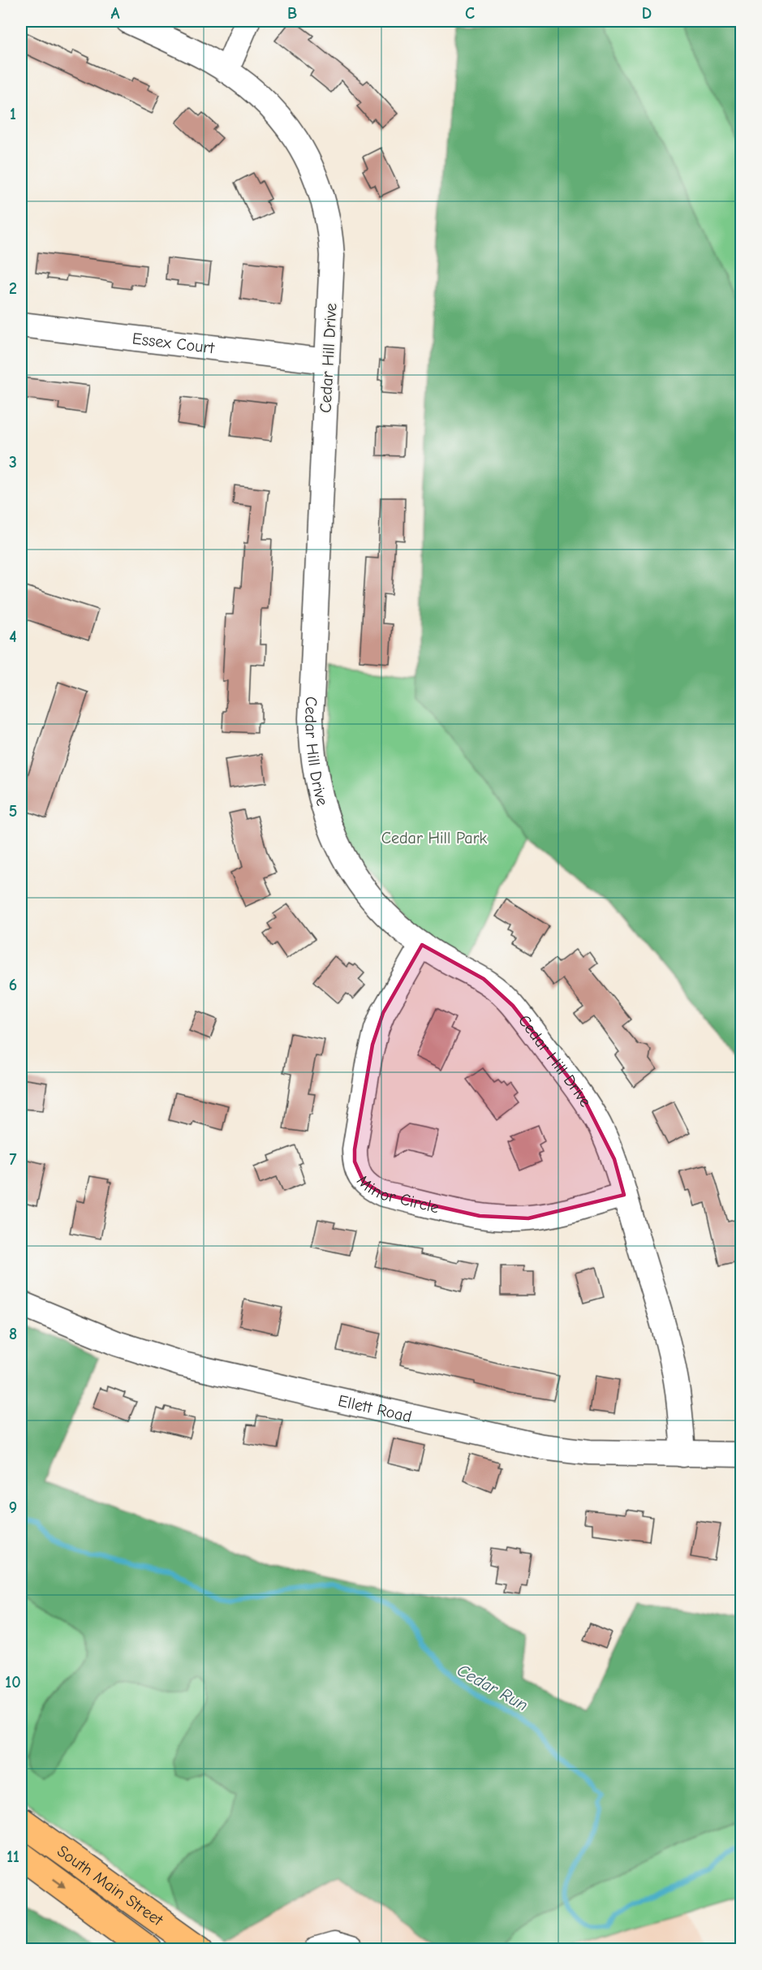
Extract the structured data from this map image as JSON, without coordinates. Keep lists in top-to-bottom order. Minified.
{"streets":{"main road":["South Main Street"],"street":["Essex Court","Cedar Hill Drive","Minor Circle","Ellett Road"]},"crossings":[["Essex Court","Cedar Hill Drive"],["Cedar Hill Drive","Minor Circle"],["Cedar Hill Drive","Ellett Road"]],"water":["Cedar Run"],"parks":["Cedar Hill Park"],"grid":{"columns":["A","B","C","D"],"rows":["1","2","3","4","5","6","7","8","9","10","11"]}}
